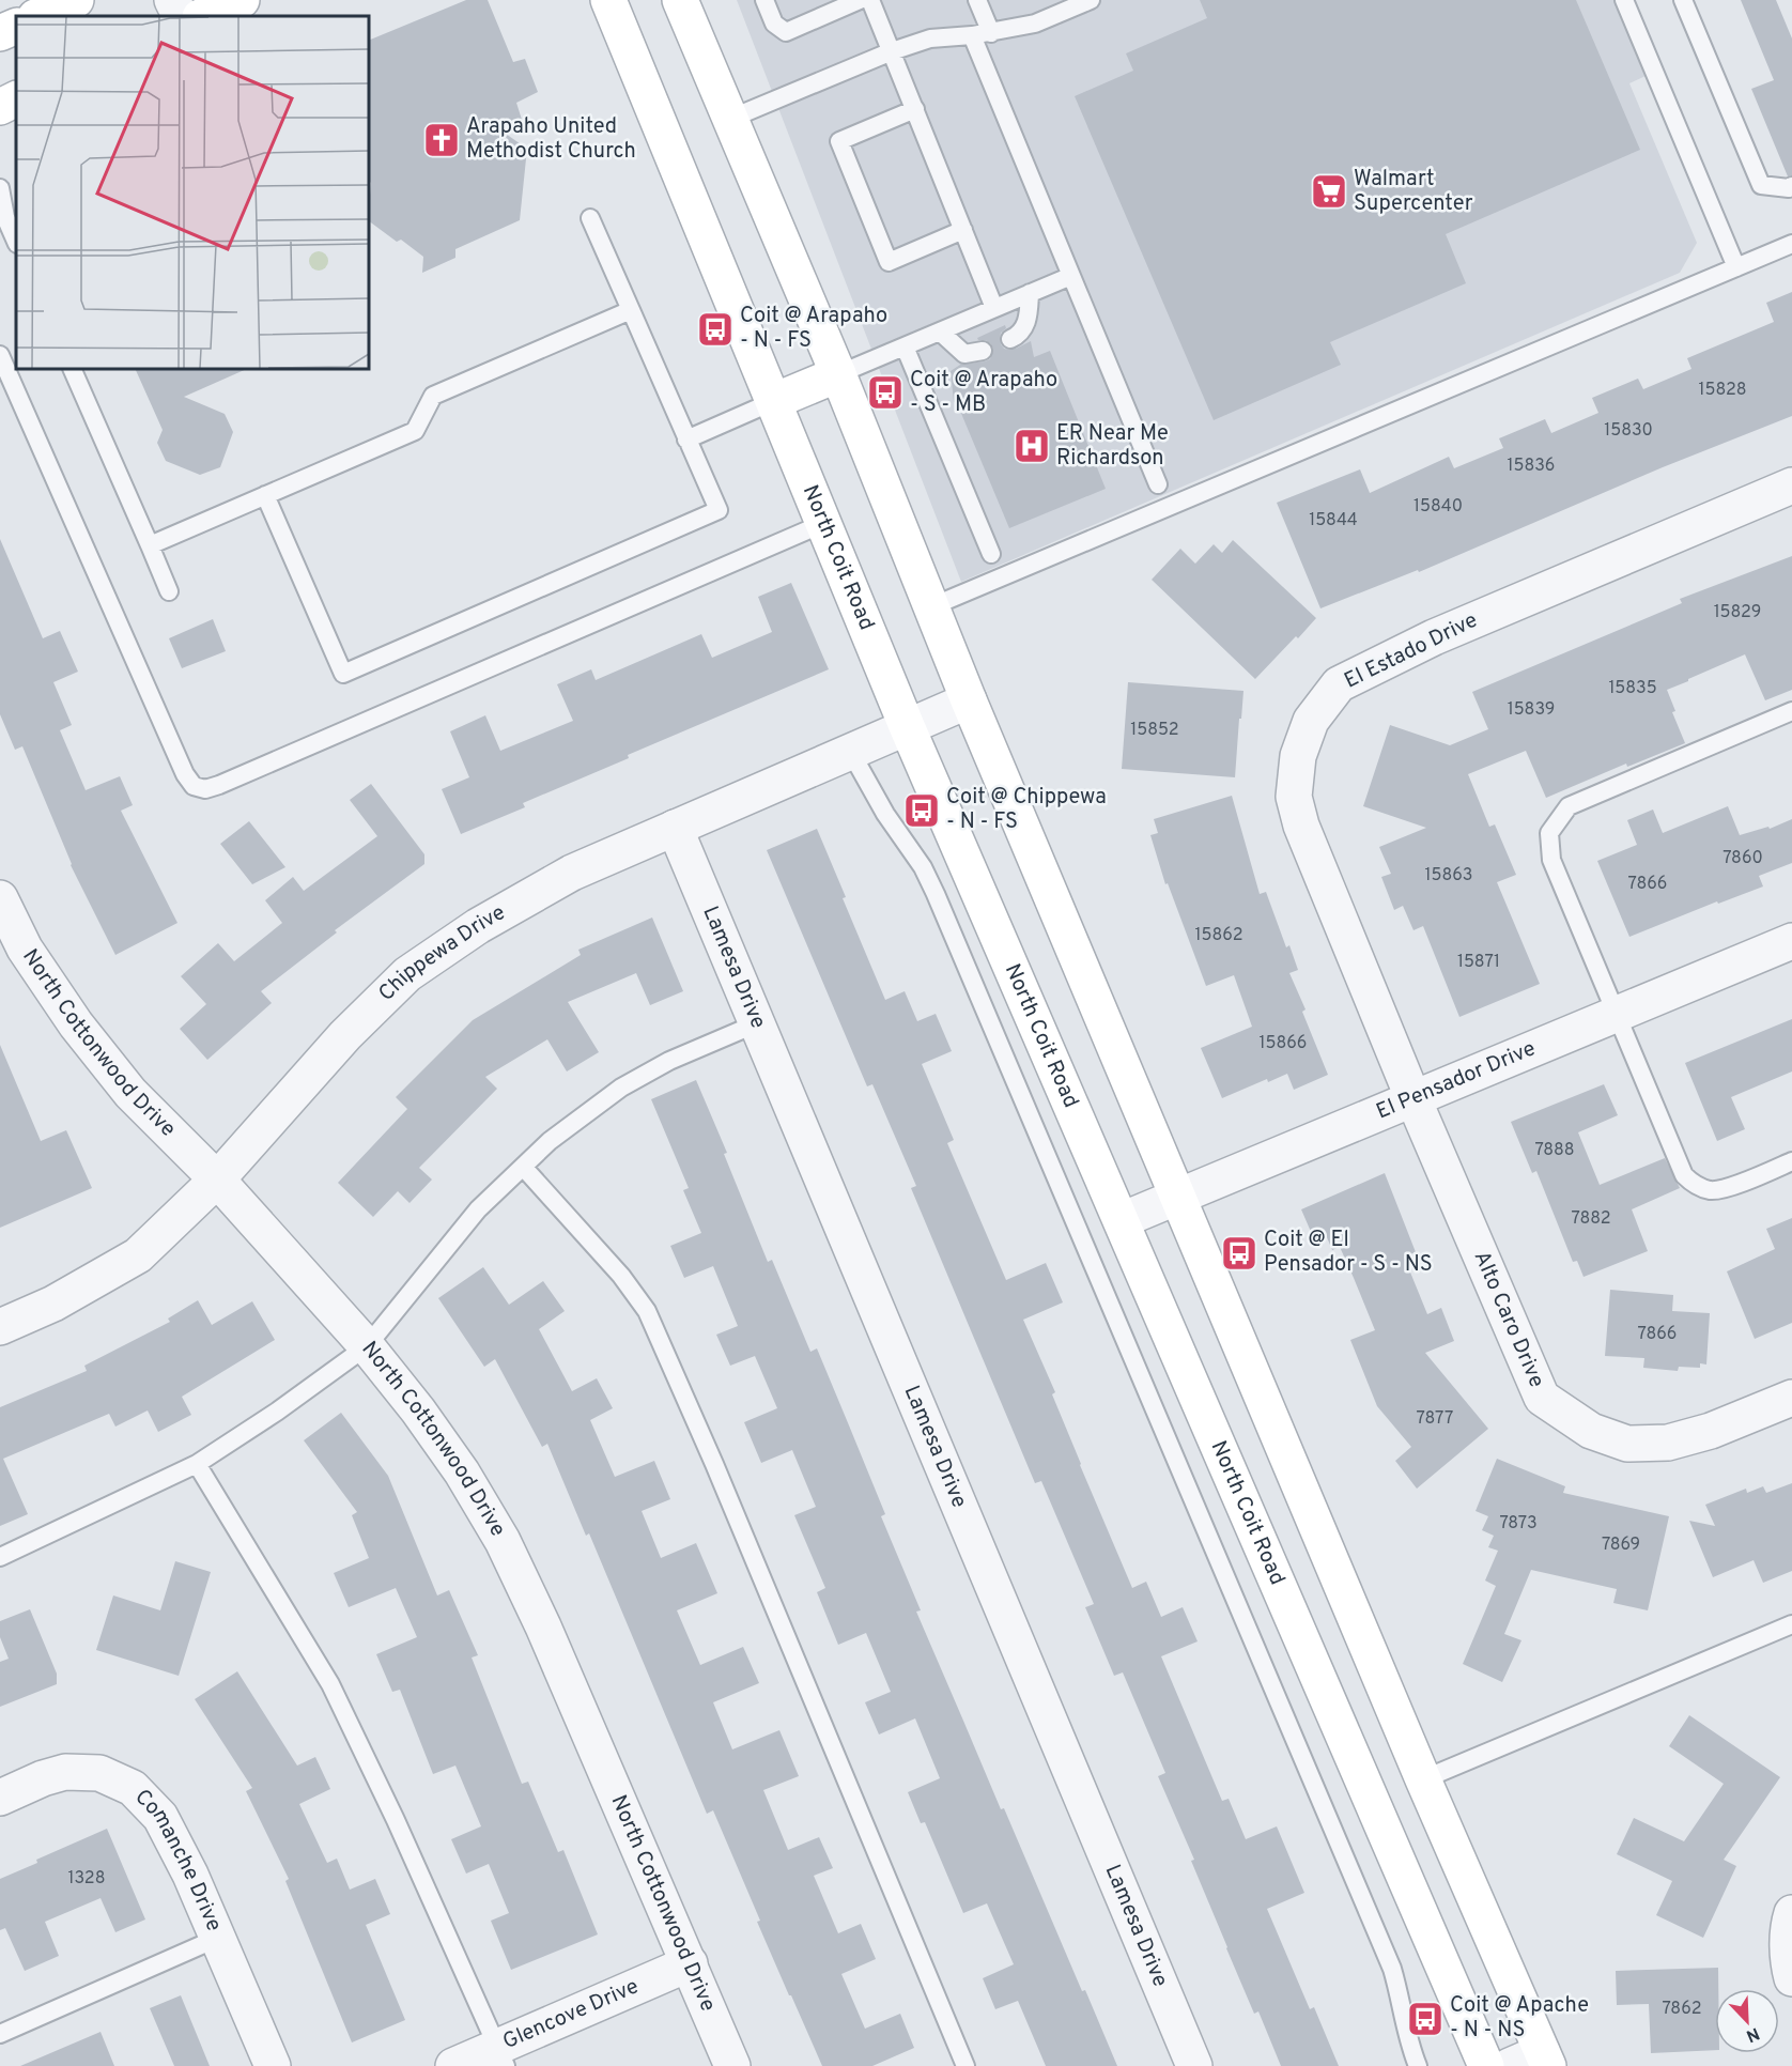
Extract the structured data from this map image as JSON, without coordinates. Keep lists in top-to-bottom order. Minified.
{"streets":{"main road":["North Coit Road"],"street":["El Estado Drive","Chippewa Drive","Lamesa Drive","North Cottonwood Drive","El Pensador Drive","Alto Caro Drive","Comanche Drive","Glencove Drive"]},"crossings":[["North Coit Road","Chippewa Drive"],["North Coit Road","El Pensador Drive"],["El Estado Drive","El Pensador Drive"],["El Estado Drive","Alto Caro Drive"],["Chippewa Drive","Lamesa Drive"],["Chippewa Drive","North Cottonwood Drive"],["North Cottonwood Drive","Glencove Drive"],["El Pensador Drive","Alto Caro Drive"]],"places":{"church":["Arapaho United Methodist Church"],"supermarket":["Walmart Supercenter"],"bus stop":["Coit @ Arapaho - N - FS","Coit @ Arapaho - S - MB","Coit @ Chippewa - N - FS","Coit @ El Pensador - S - NS","Coit @ Apache - N - NS"],"hospital":["ER Near Me Richardson"]},"house_numbers":["15828","15830","15836","15840","15844","15829","15835","15839","15852","7860","15863","7866","15862","15871","15866","7888","7882","7866","7877","7873","7869","1328","7862"],"north":"bottom right"}
